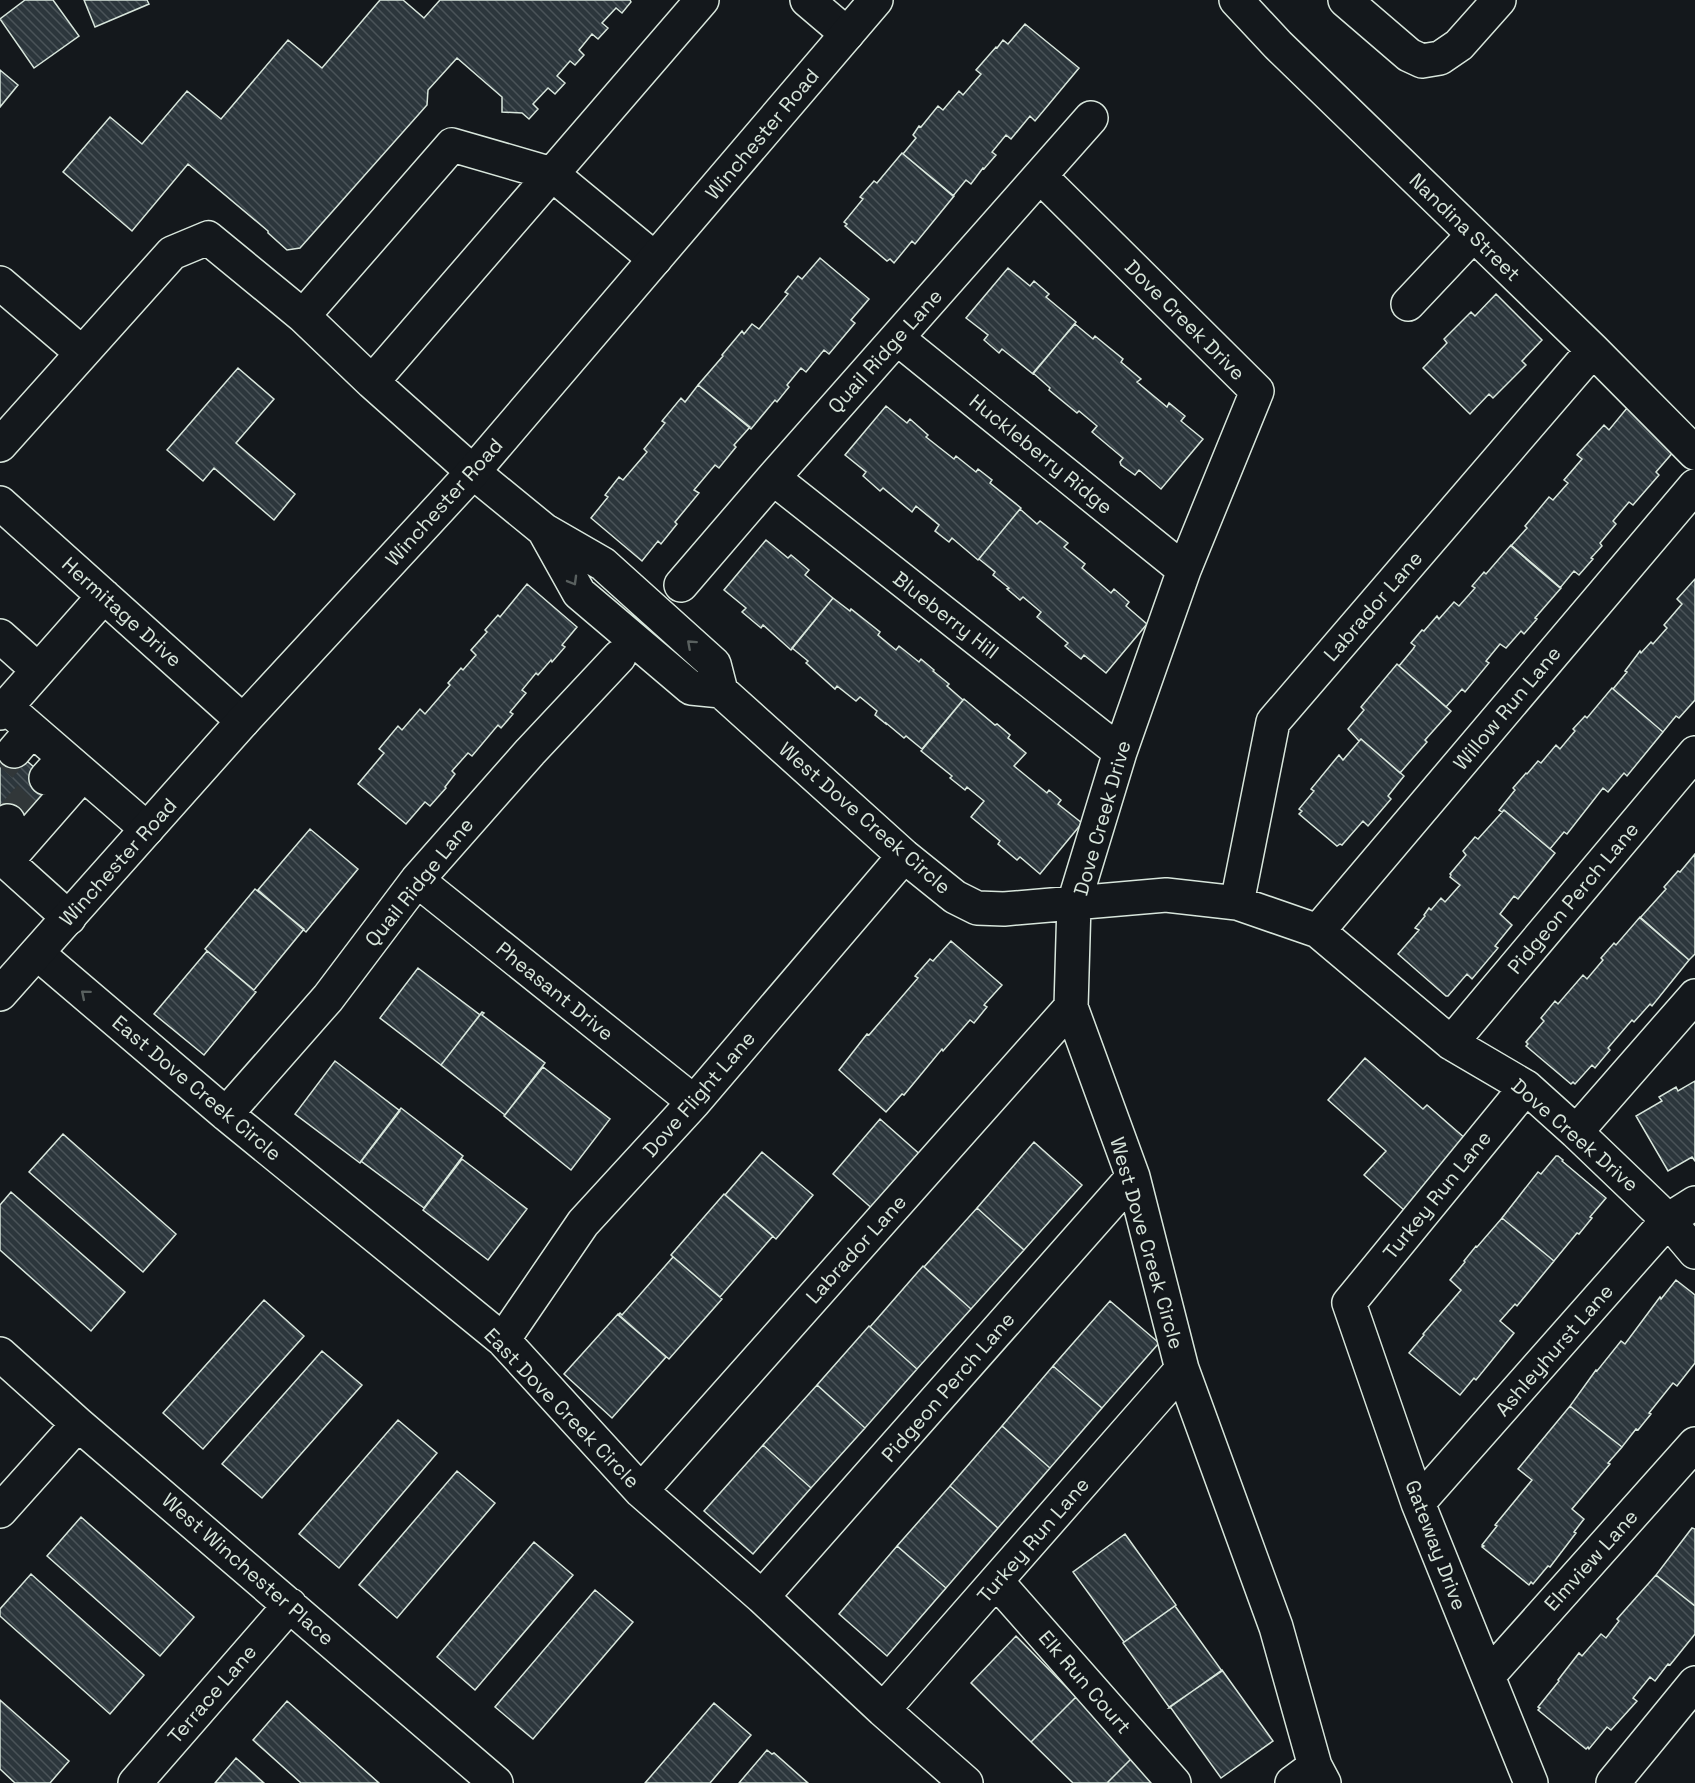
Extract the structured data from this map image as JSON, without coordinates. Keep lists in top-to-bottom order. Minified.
{"streets":{"street":["Winchester Road","Nandina Street","Dove Creek Drive","Quail Ridge Lane","Huckleberry Ridge","Labrador Lane","Hermitage Drive","Blueberry Hill","Willow Run Lane","West Dove Creek Circle","Pidgeon Perch Lane","Pheasant Drive","East Dove Creek Circle","Dove Flight Lane","Turkey Run Lane","Ashleyhurst Lane","Gateway Drive","Elmview Lane","West Winchester Place","Elk Run Court","Terrace Lane"]},"crossings":[["Winchester Road","Hermitage Drive"],["Winchester Road","East Dove Creek Circle"],["Nandina Street","Labrador Lane"],["Dove Creek Drive","Quail Ridge Lane"],["Dove Creek Drive","Huckleberry Ridge"],["Dove Creek Drive","Labrador Lane"],["Dove Creek Drive","Blueberry Hill"],["Dove Creek Drive","Willow Run Lane"],["Dove Creek Drive","West Dove Creek Circle"],["Dove Creek Drive","Pidgeon Perch Lane"],["Dove Creek Drive","Turkey Run Lane"],["Dove Creek Drive","Ashleyhurst Lane"],["Quail Ridge Lane","Huckleberry Ridge"],["Quail Ridge Lane","Blueberry Hill"],["Quail Ridge Lane","Pheasant Drive"],["Quail Ridge Lane","East Dove Creek Circle"],["Labrador Lane","West Dove Creek Circle"],["Labrador Lane","East Dove Creek Circle"],["West Dove Creek Circle","Pidgeon Perch Lane"],["West Dove Creek Circle","Dove Flight Lane"],["West Dove Creek Circle","Turkey Run Lane"],["Pidgeon Perch Lane","East Dove Creek Circle"],["Pheasant Drive","Dove Flight Lane"],["East Dove Creek Circle","Dove Flight Lane"],["East Dove Creek Circle","Turkey Run Lane"],["Turkey Run Lane","Gateway Drive"],["Turkey Run Lane","Elk Run Court"],["Ashleyhurst Lane","Gateway Drive"],["Gateway Drive","Elmview Lane"],["West Winchester Place","Terrace Lane"]]}
